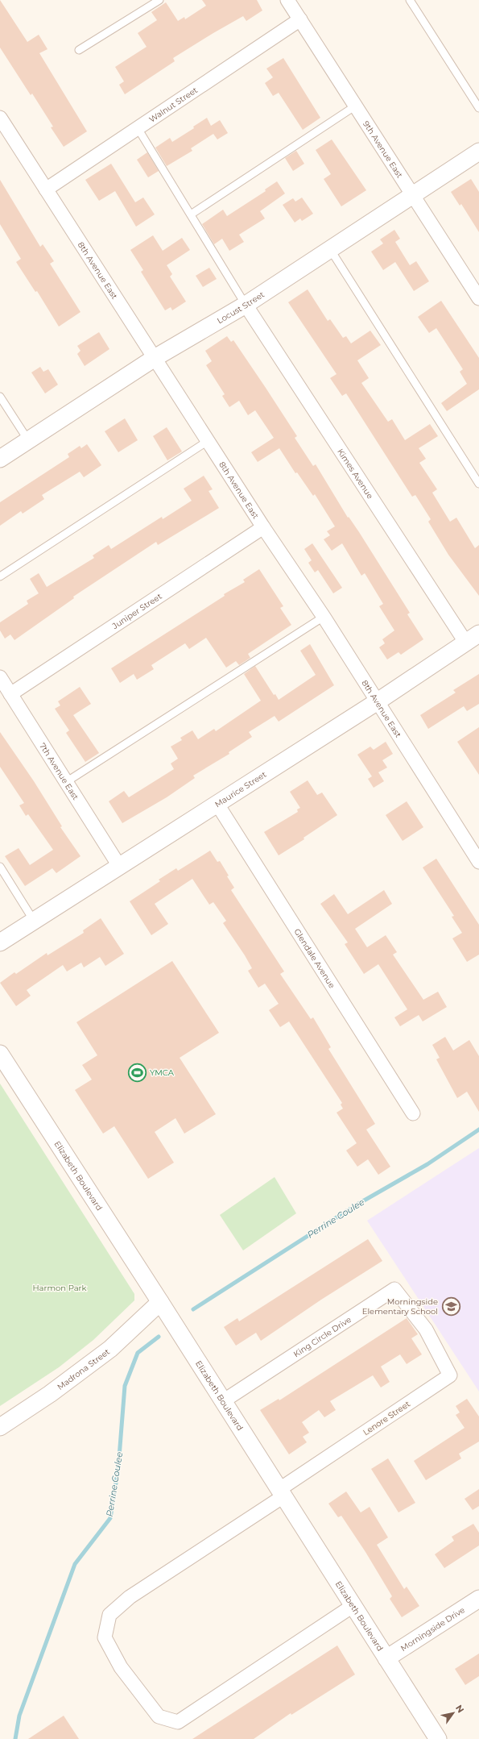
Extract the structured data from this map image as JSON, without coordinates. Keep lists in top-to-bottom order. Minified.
{"streets":{"street":["Walnut Street","9th Avenue East","8th Avenue East","Locust Street","Kimes Avenue","Juniper Street","7th Avenue East","Maurice Street","Glendale Avenue","Elizabeth Boulevard","King Circle Drive","Madrona Street","Lenore Street","Morningside Drive"]},"crossings":[["Walnut Street","9th Avenue East"],["Walnut Street","8th Avenue East"],["9th Avenue East","Locust Street"],["8th Avenue East","Locust Street"],["8th Avenue East","Juniper Street"],["8th Avenue East","Maurice Street"],["Locust Street","Kimes Avenue"],["Kimes Avenue","Maurice Street"],["Juniper Street","7th Avenue East"],["7th Avenue East","Maurice Street"],["Maurice Street","Glendale Avenue"],["Elizabeth Boulevard","King Circle Drive"],["Elizabeth Boulevard","Madrona Street"],["Elizabeth Boulevard","Lenore Street"],["Elizabeth Boulevard","Morningside Drive"],["King Circle Drive","Lenore Street"]],"water":["Perrine Coulee"],"parks":["Harmon Park"],"places":{"sports":["YMCA"],"school or university":["Morningside Elementary School"]},"north":"top right"}
